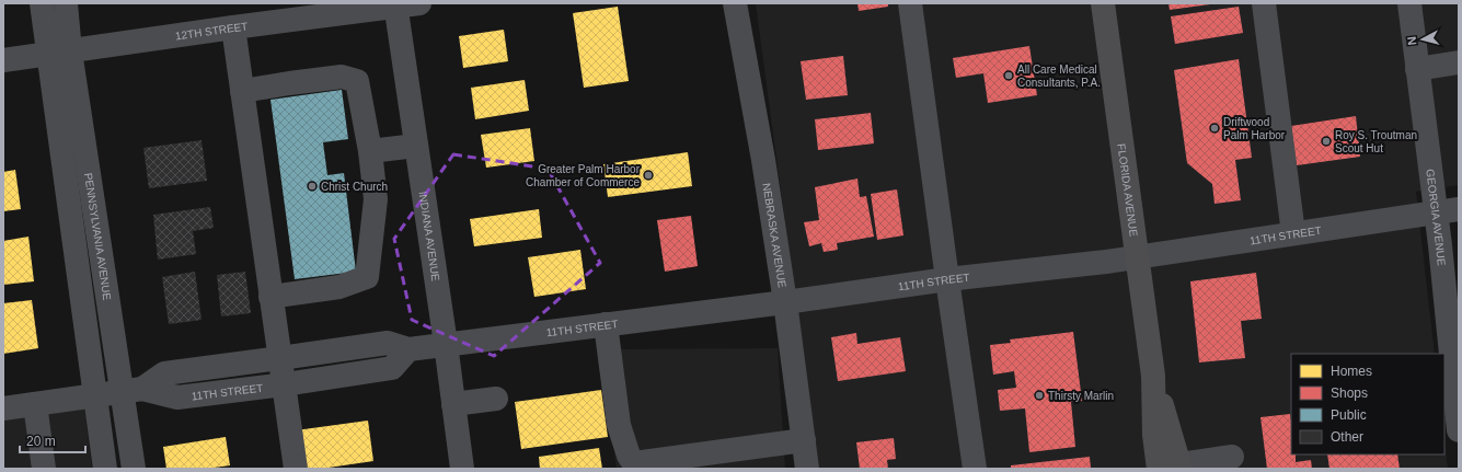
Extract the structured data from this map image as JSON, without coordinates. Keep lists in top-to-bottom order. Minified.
{"streets":{"main road":["FLORIDA AVENUE"],"street":["12TH STREET","GEORGIA AVENUE","11TH STREET","INDIANA AVENUE","NEBRASKA AVENUE","PENNSYLVANIA AVENUE"]},"crossings":[["12TH STREET","INDIANA AVENUE"],["12TH STREET","PENNSYLVANIA AVENUE"],["FLORIDA AVENUE","11TH STREET"],["GEORGIA AVENUE","11TH STREET"],["11TH STREET","INDIANA AVENUE"],["11TH STREET","NEBRASKA AVENUE"],["11TH STREET","PENNSYLVANIA AVENUE"]],"places":["All Care Medical Consultants, P.A.","Driftwood Palm Harbor","Roy S. Troutman Scout Hut","Greater Palm Harbor Chamber of Commerce","Christ Church","Thirsty Marlin"],"legend":["Homes","Shops","Public","Other"],"scale_bar":"20 m","north":"left"}
